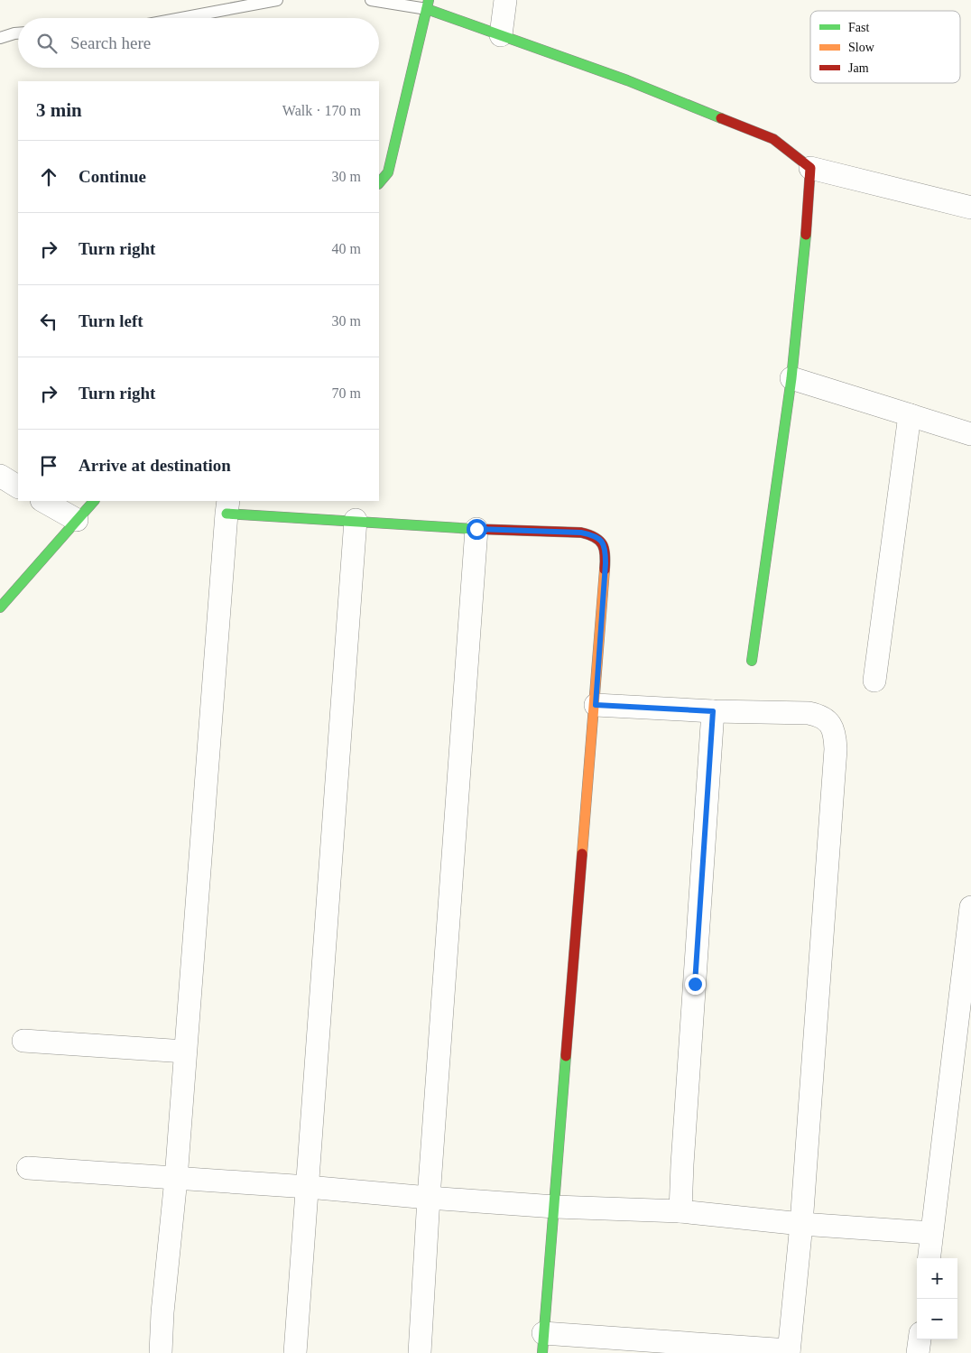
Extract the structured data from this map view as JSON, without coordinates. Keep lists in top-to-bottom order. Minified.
{"legend":["Fast","Slow","Jam"],"page":{"search":"Search here","heading":["3 min","Walk · 170 m"],"list":[["Continue","30 m"],["Turn right","40 m"],["Turn left","30 m"],["Turn right","70 m"],"Arrive at destination"],"map_buttons":["+","−"]}}
